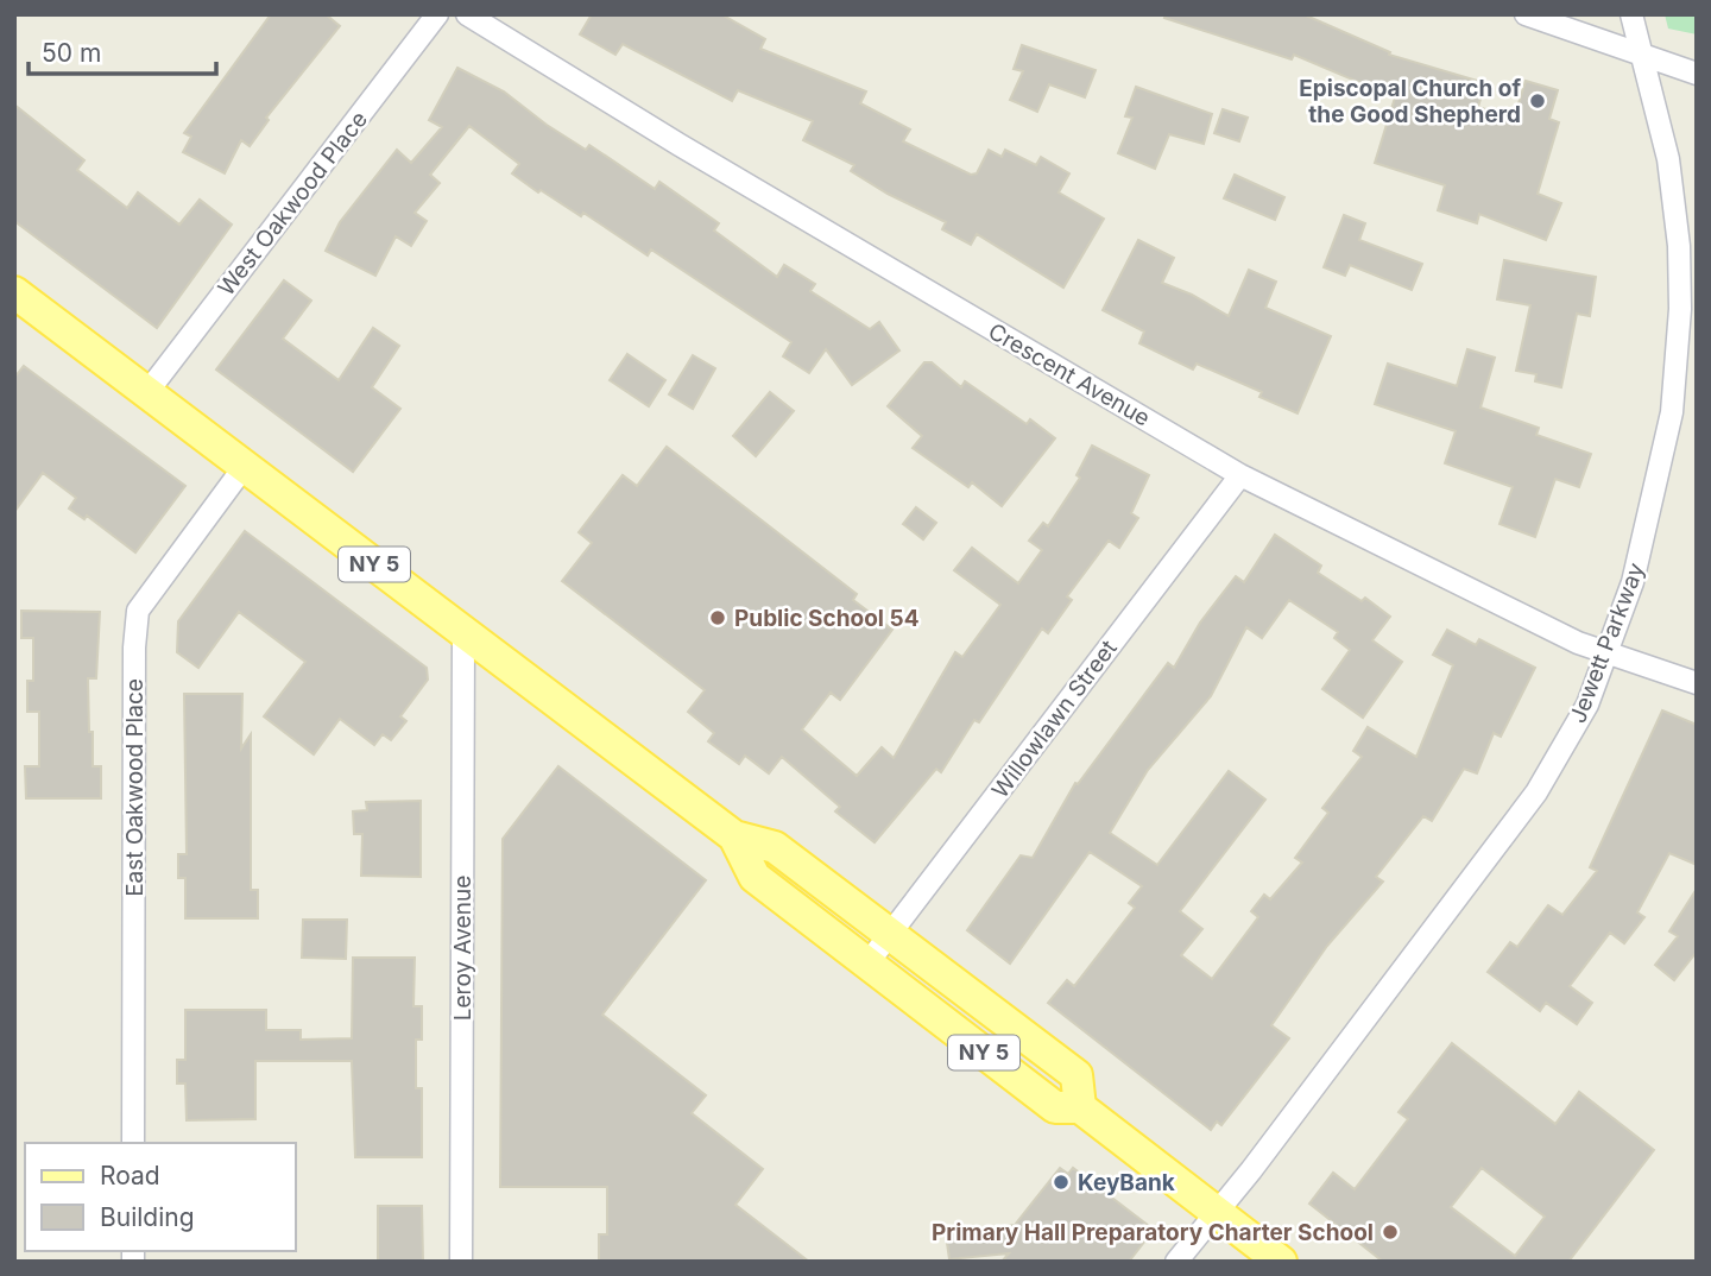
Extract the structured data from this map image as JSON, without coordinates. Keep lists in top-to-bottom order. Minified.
{"streets":{"main road":["NY 5"],"street":["West Oakwood Place","Crescent Avenue","Jewett Parkway","Willowlawn Street","East Oakwood Place","Leroy Avenue"]},"crossings":[["West Oakwood Place","NY 5"],["Crescent Avenue","Jewett Parkway"],["Crescent Avenue","Willowlawn Street"],["NY 5","Jewett Parkway"],["NY 5","Willowlawn Street"],["NY 5","East Oakwood Place"],["NY 5","Leroy Avenue"]],"places":["Episcopal Church of the Good Shepherd","Public School 54","KeyBank","Primary Hall Preparatory Charter School"],"legend":["Road","Building"],"scale_bar":"50 m"}
